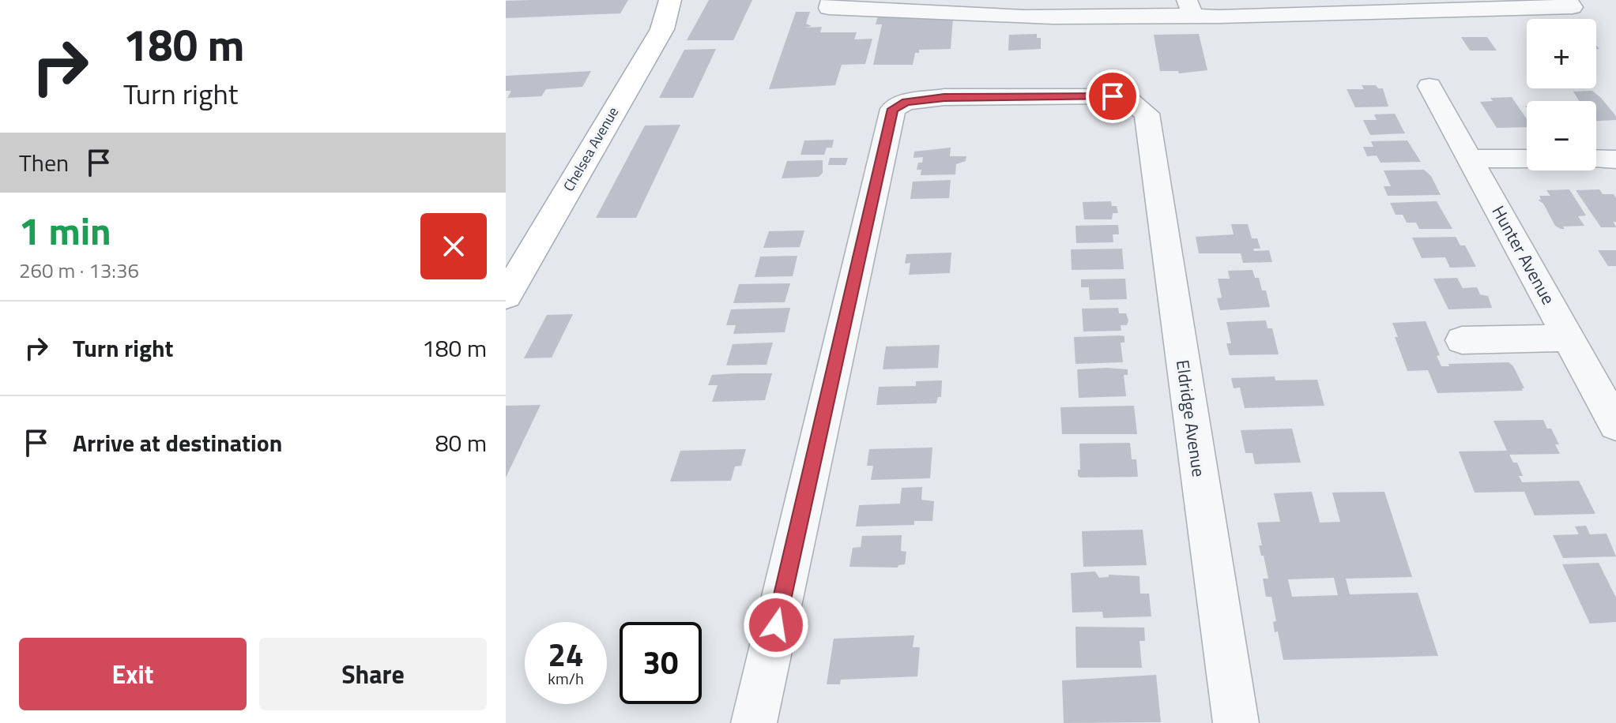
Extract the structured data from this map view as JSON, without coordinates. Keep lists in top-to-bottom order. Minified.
{"streets":{"main road":["Chelsea Avenue"],"street":["Hunter Avenue","Eldridge Avenue"]},"page":{"turn":["180 m","Turn right"],"map_buttons":["+","−"],"then":"Then","heading":["1 min","260 m · 13:36"],"list":[{"name":"Turn right","value":"180 m"},{"name":"Arrive at destination","value":"80 m"}],"speed":"24 km/h","limit":"30","buttons":["Exit","Share"]}}
